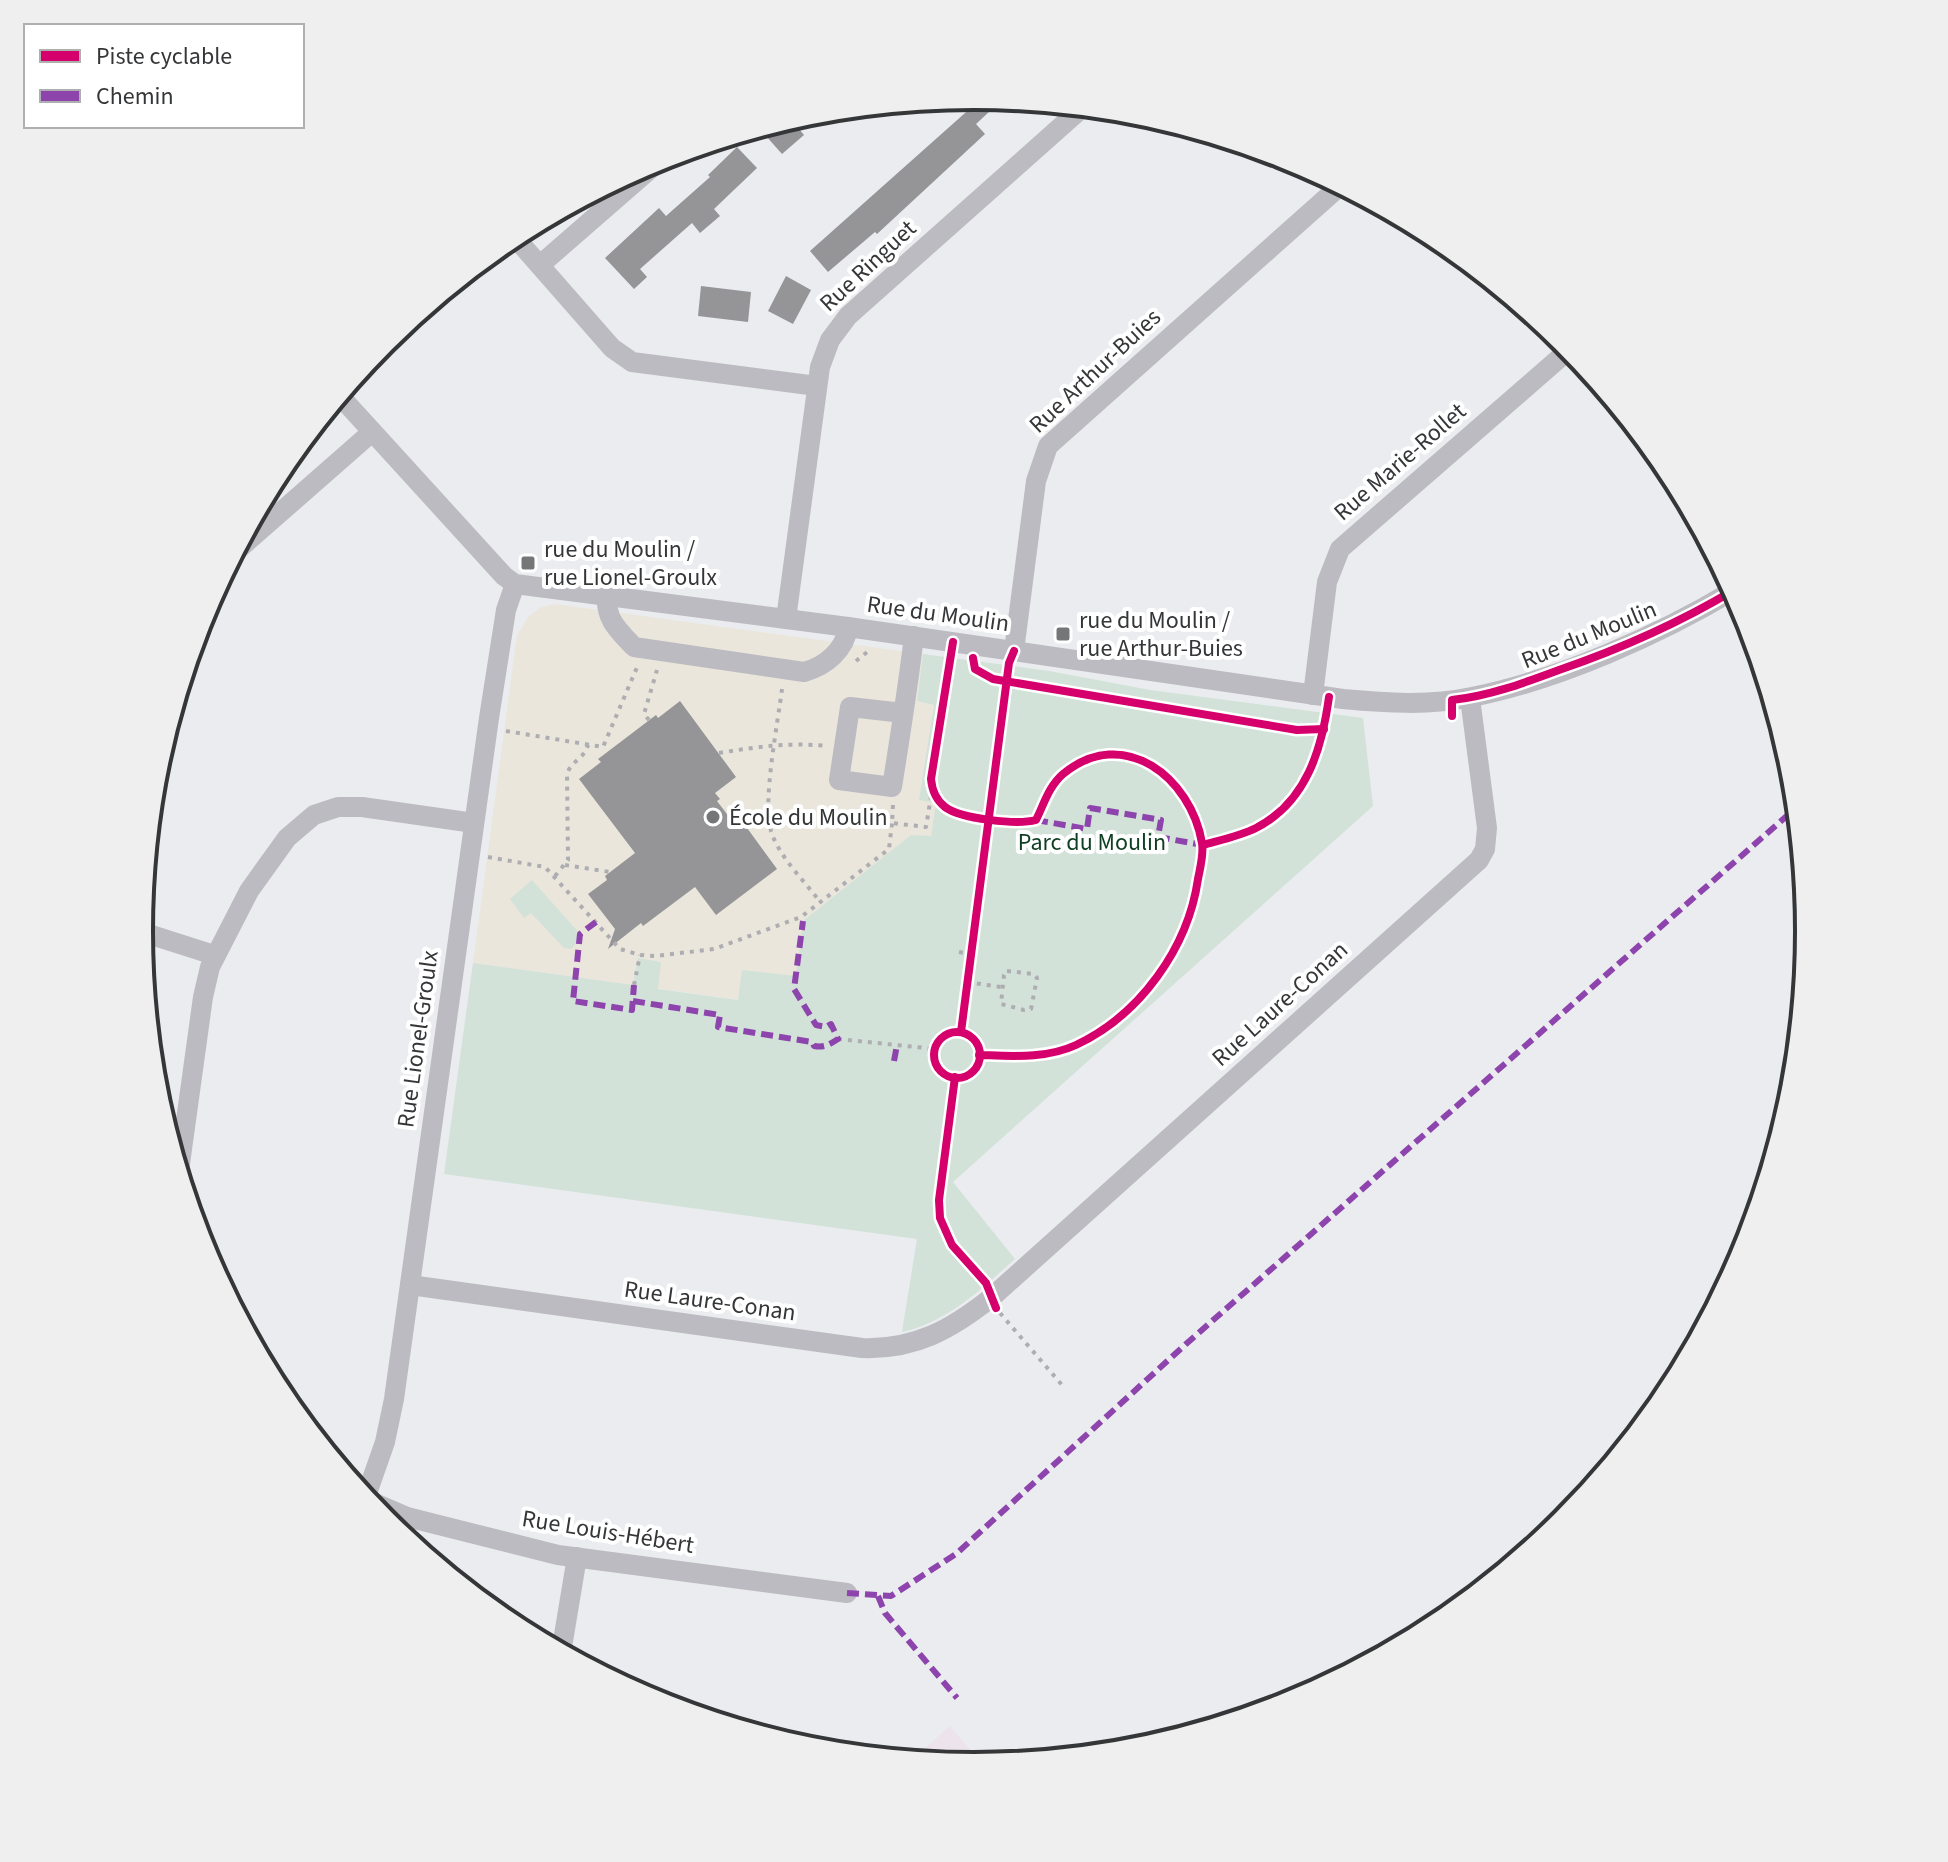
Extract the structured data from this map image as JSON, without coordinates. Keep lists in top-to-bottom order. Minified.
{"streets":{"street":["Rue Ringuet","Rue Arthur-Buies","Rue Marie-Rollet","Rue du Moulin","Rue Laure-Conan","Rue Lionel-Groulx","Rue Louis-Hébert"]},"crossings":[["Rue Ringuet","Rue du Moulin"],["Rue Arthur-Buies","Rue du Moulin"],["Rue Marie-Rollet","Rue du Moulin"],["Rue du Moulin","Rue Laure-Conan"],["Rue du Moulin","Rue Lionel-Groulx"],["Rue Laure-Conan","Rue Lionel-Groulx"]],"parks":["Parc du Moulin"],"places":{"transit":["rue du Moulin / rue Lionel-Groulx","rue du Moulin / rue Arthur-Buies"],"other":["École du Moulin"]},"legend":["Piste cyclable","Chemin"]}
